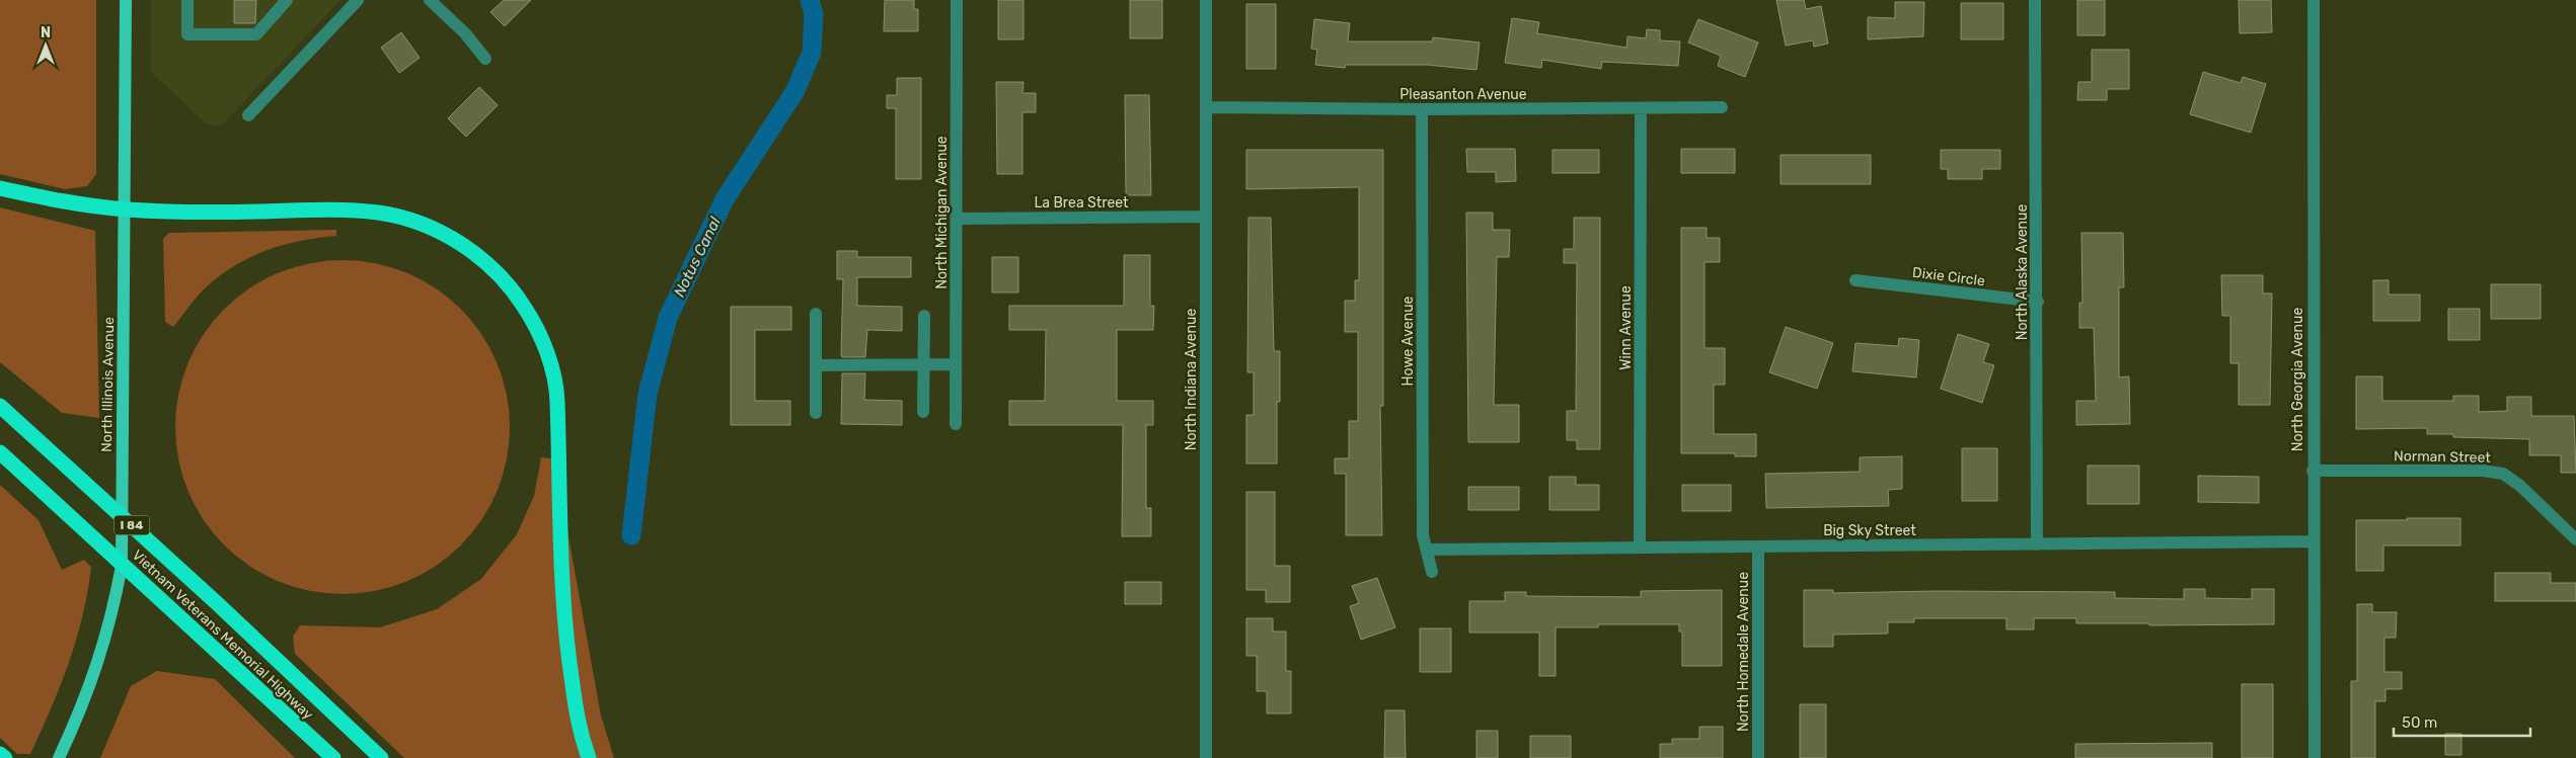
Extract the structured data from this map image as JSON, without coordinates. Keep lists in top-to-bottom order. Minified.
{"streets":{"highway":["I 84","Vietnam Veterans Memorial Highway"],"main road":["North Illinois Avenue"],"street":["Pleasanton Avenue","La Brea Street","North Michigan Avenue","North Alaska Avenue","Dixie Circle","Winn Avenue","Howe Avenue","North Indiana Avenue","North Georgia Avenue","Norman Street","Big Sky Street","North Homedale Avenue"]},"crossings":[["Pleasanton Avenue","Winn Avenue"],["Pleasanton Avenue","Howe Avenue"],["Pleasanton Avenue","North Indiana Avenue"],["La Brea Street","North Michigan Avenue"],["La Brea Street","North Indiana Avenue"],["North Alaska Avenue","Dixie Circle"],["North Alaska Avenue","Big Sky Street"],["Winn Avenue","Big Sky Street"],["Howe Avenue","Big Sky Street"],["North Georgia Avenue","Norman Street"],["North Georgia Avenue","Big Sky Street"],["Big Sky Street","North Homedale Avenue"]],"water":["Notus Canal"],"scale_bar":"50 m","north":"top"}
